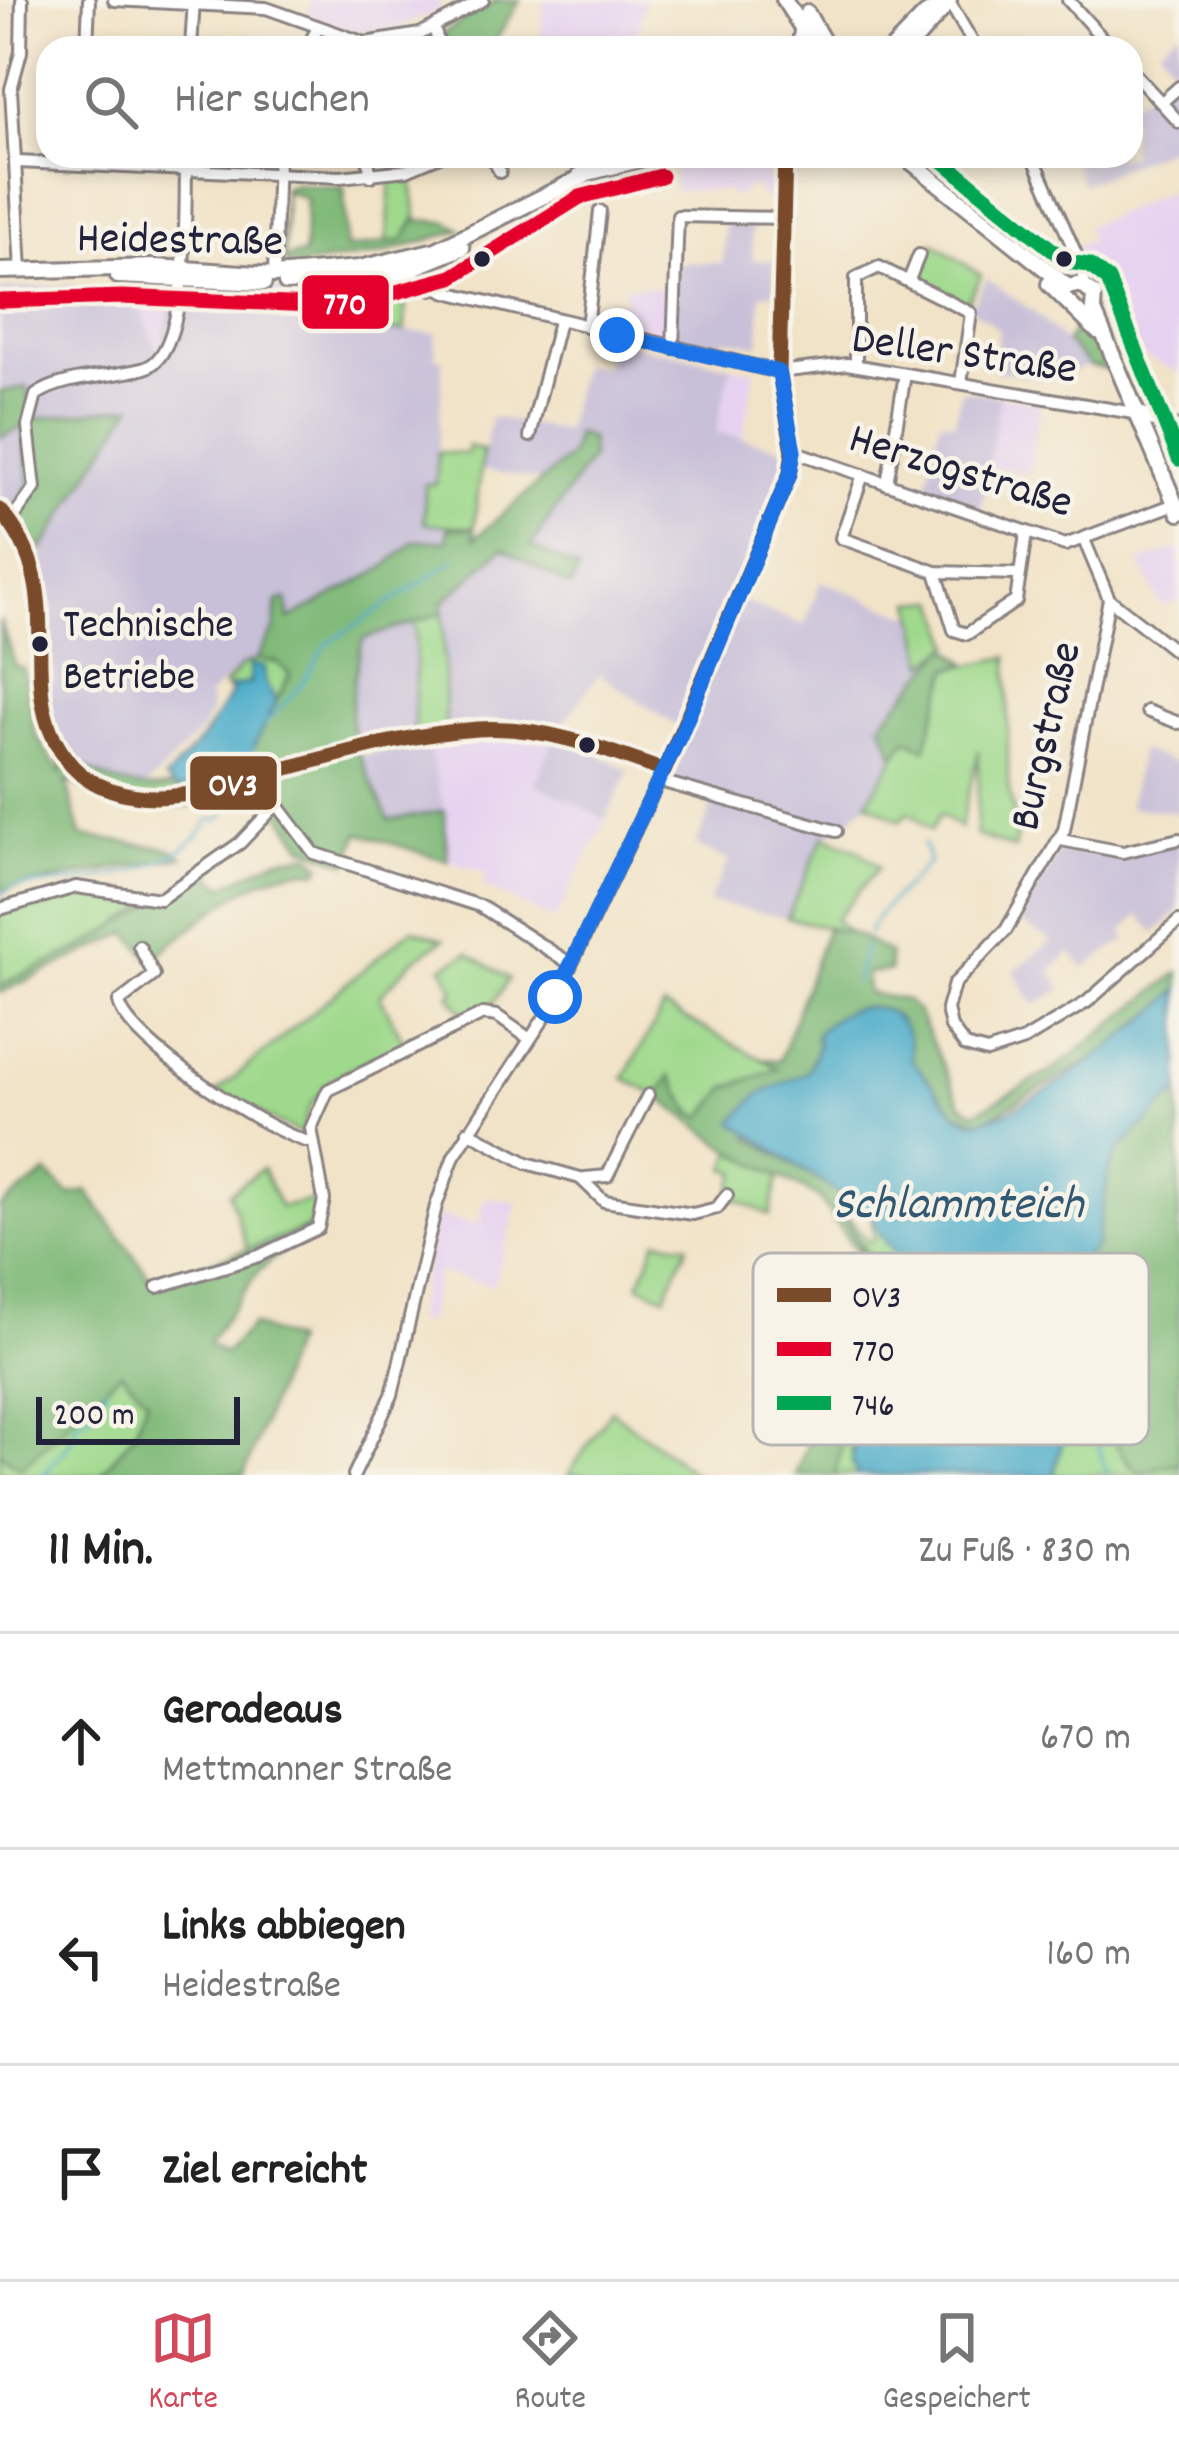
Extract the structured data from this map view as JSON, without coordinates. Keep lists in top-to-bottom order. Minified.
{"streets":{"main road":["Heidestraße"],"street":["Deller Straße","Herzogstraße","Burgstraße"]},"crossings":[["Herzogstraße","Burgstraße"]],"water":["Schlammteich"],"places":["Technische Betriebe"],"lines":["transit line OV3","transit line 746","transit line 770"],"legend":["OV3","770","746"],"scale_bar":"200 m","page":{"search":"Hier suchen","scale":"200 m","heading":["11 Min.","Zu Fuß · 830 m"],"list":[["Geradeaus","Mettmanner Straße","670 m"],["Links abbiegen","Heidestraße","160 m"],"Ziel erreicht"],"nav":["Karte","Route","Gespeichert"]}}
